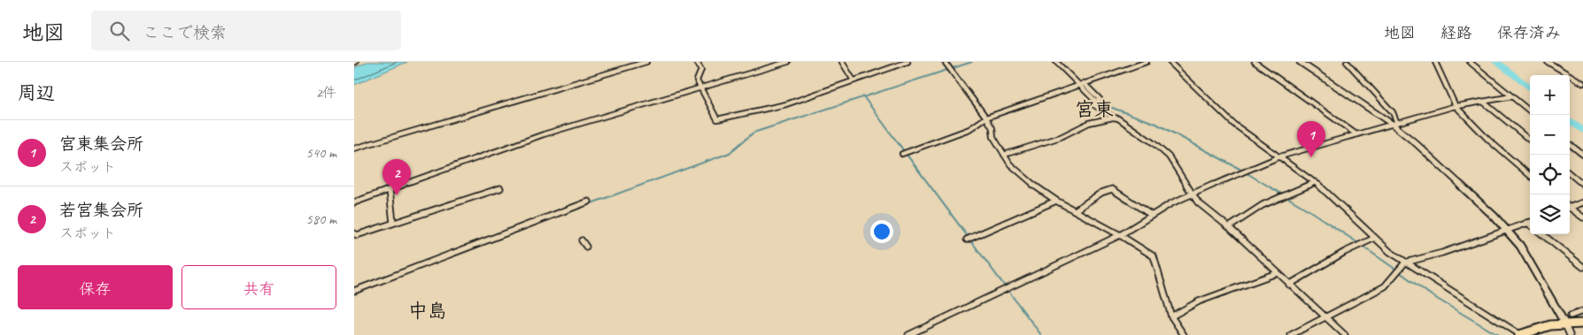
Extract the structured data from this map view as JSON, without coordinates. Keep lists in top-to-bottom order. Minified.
{"districts":["宮東","中島"],"page":{"header":"地図","search":"ここで検索","nav":["地図","経路","保存済み"],"heading":["周辺","2件"],"map_buttons":["+","−"],"list":[{"mark":"1","name":"宮東集会所","note":"スポット","value":"540 m"},{"mark":"2","name":"若宮集会所","note":"スポット","value":"580 m"}],"pins":["1","2"],"buttons":["保存","共有"]}}
